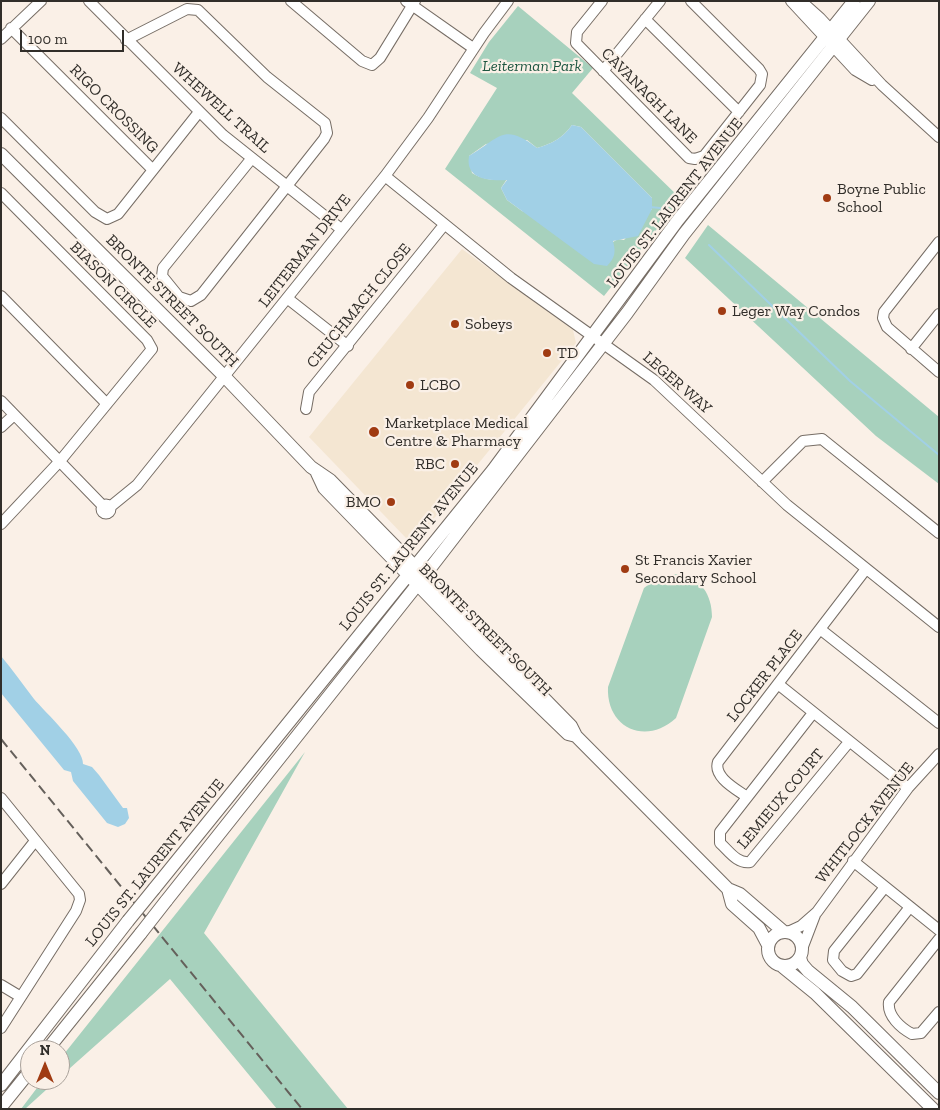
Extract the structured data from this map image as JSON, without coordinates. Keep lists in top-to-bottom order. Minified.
{"streets":{"main road":["LOUIS ST. LAURENT AVENUE","BRONTE STREET SOUTH"],"street":["CAVANAGH LANE","WHEWELL TRAIL","RIGO CROSSING","LEITERMAN DRIVE","BIASON CIRCLE","CHUCHMACH CLOSE","LEGER WAY","LOCKER PLACE","LEMIEUX COURT","WHITLOCK AVENUE"]},"crossings":[["WHEWELL TRAIL","LEITERMAN DRIVE"],["LOUIS ST. LAURENT AVENUE","BRONTE STREET SOUTH"],["LOUIS ST. LAURENT AVENUE","LEGER WAY"],["LEITERMAN DRIVE","BIASON CIRCLE"],["LEITERMAN DRIVE","BRONTE STREET SOUTH"],["LEITERMAN DRIVE","LEGER WAY"],["BRONTE STREET SOUTH","WHITLOCK AVENUE"],["CHUCHMACH CLOSE","LEGER WAY"],["LEGER WAY","LOCKER PLACE"],["LOCKER PLACE","LEMIEUX COURT"]],"parks":["Leiterman Park"],"places":["Boyne Public School","Leger Way Condos","Sobeys","TD","LCBO","Marketplace Medical Centre & Pharmacy","RBC","BMO","St Francis Xavier Secondary School"],"scale_bar":"100 m","north":"top"}
